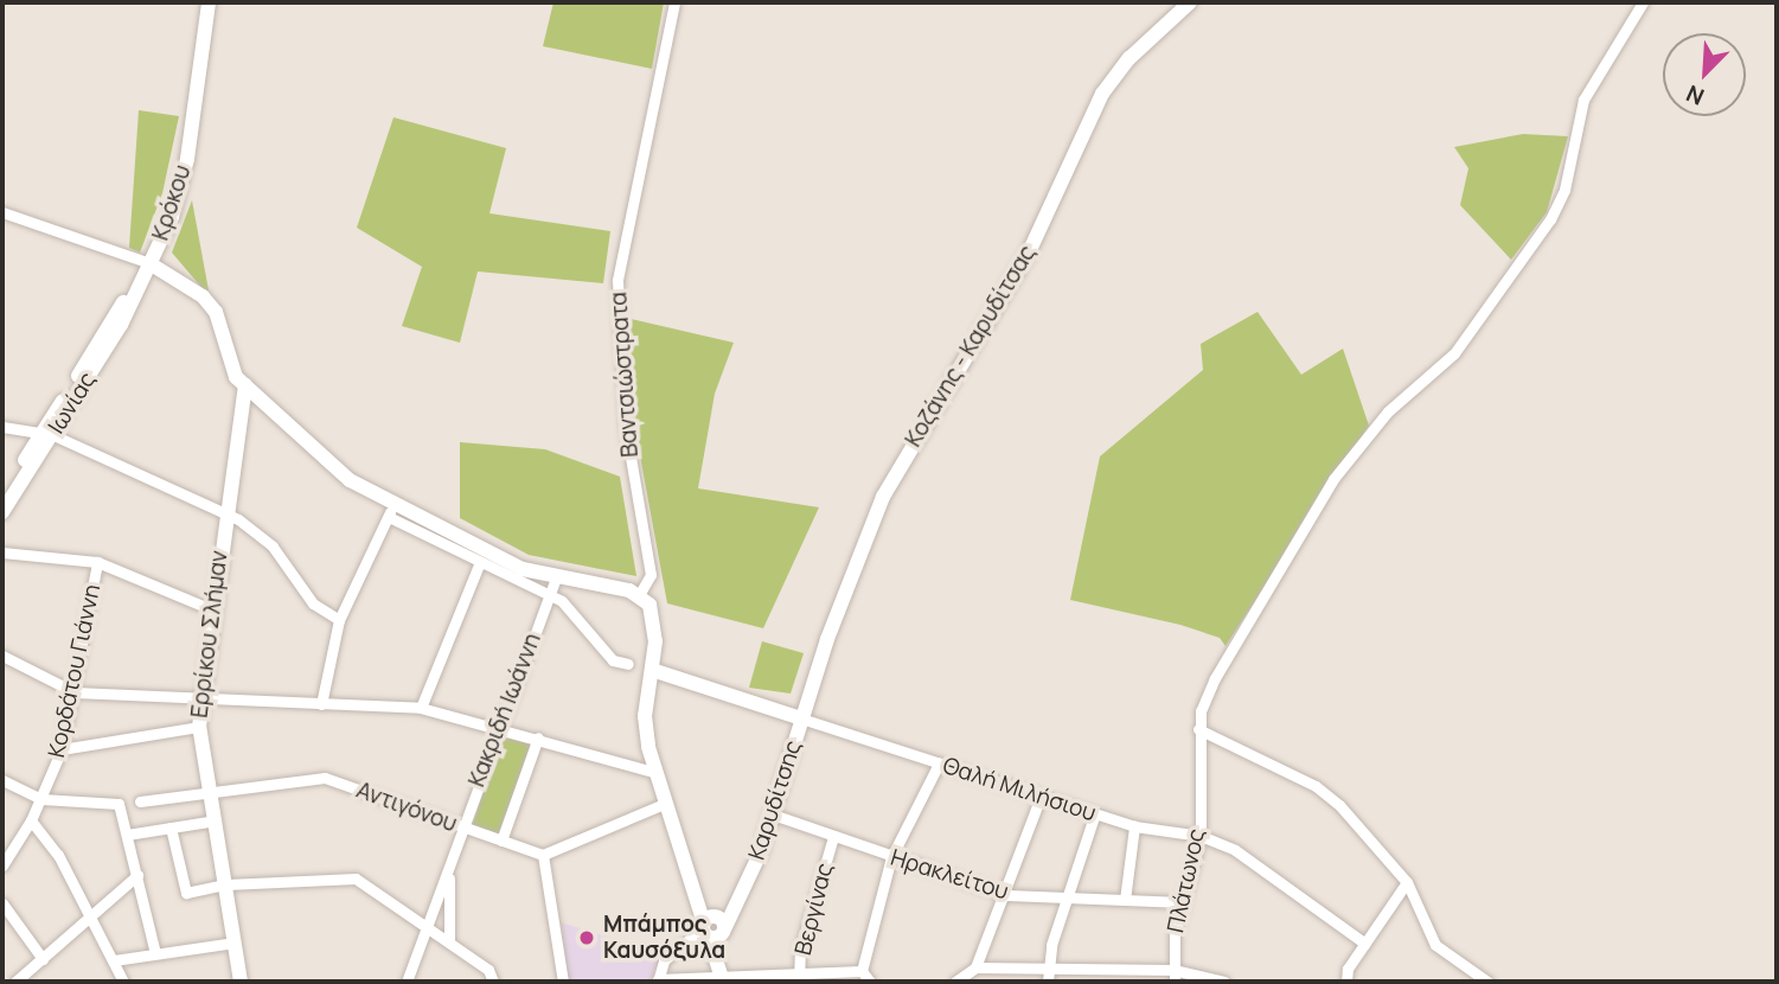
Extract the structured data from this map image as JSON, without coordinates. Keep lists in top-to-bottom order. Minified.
{"streets":{"street":["Κρόκου","Κοζάνης - Καρυδίτσας","Βαντσιώστρατα","Ιωνίας","Ερρίκου Σλήμαν","Κορδάτου Γιάννη","Κακριδή Ιωάννη","Θαλή Μιλήσιου","Καρυδίτσης","Αντιγόνου","Ηρακλείτου","Πλάτωνος","Βεργίνας"]},"crossings":[["Κρόκου","Ιωνίας"],["Κοζάνης - Καρυδίτσας","Θαλή Μιλήσιου"],["Κοζάνης - Καρυδίτσας","Καρυδίτσης"],["Ερρίκου Σλήμαν","Αντιγόνου"],["Κακριδή Ιωάννη","Αντιγόνου"],["Θαλή Μιλήσιου","Καρυδίτσης"],["Θαλή Μιλήσιου","Πλάτωνος"],["Καρυδίτσης","Ηρακλείτου"],["Ηρακλείτου","Πλάτωνος"],["Ηρακλείτου","Βεργίνας"]],"places":["Μπάμπος Καυσόξυλα"],"north":"bottom left"}
